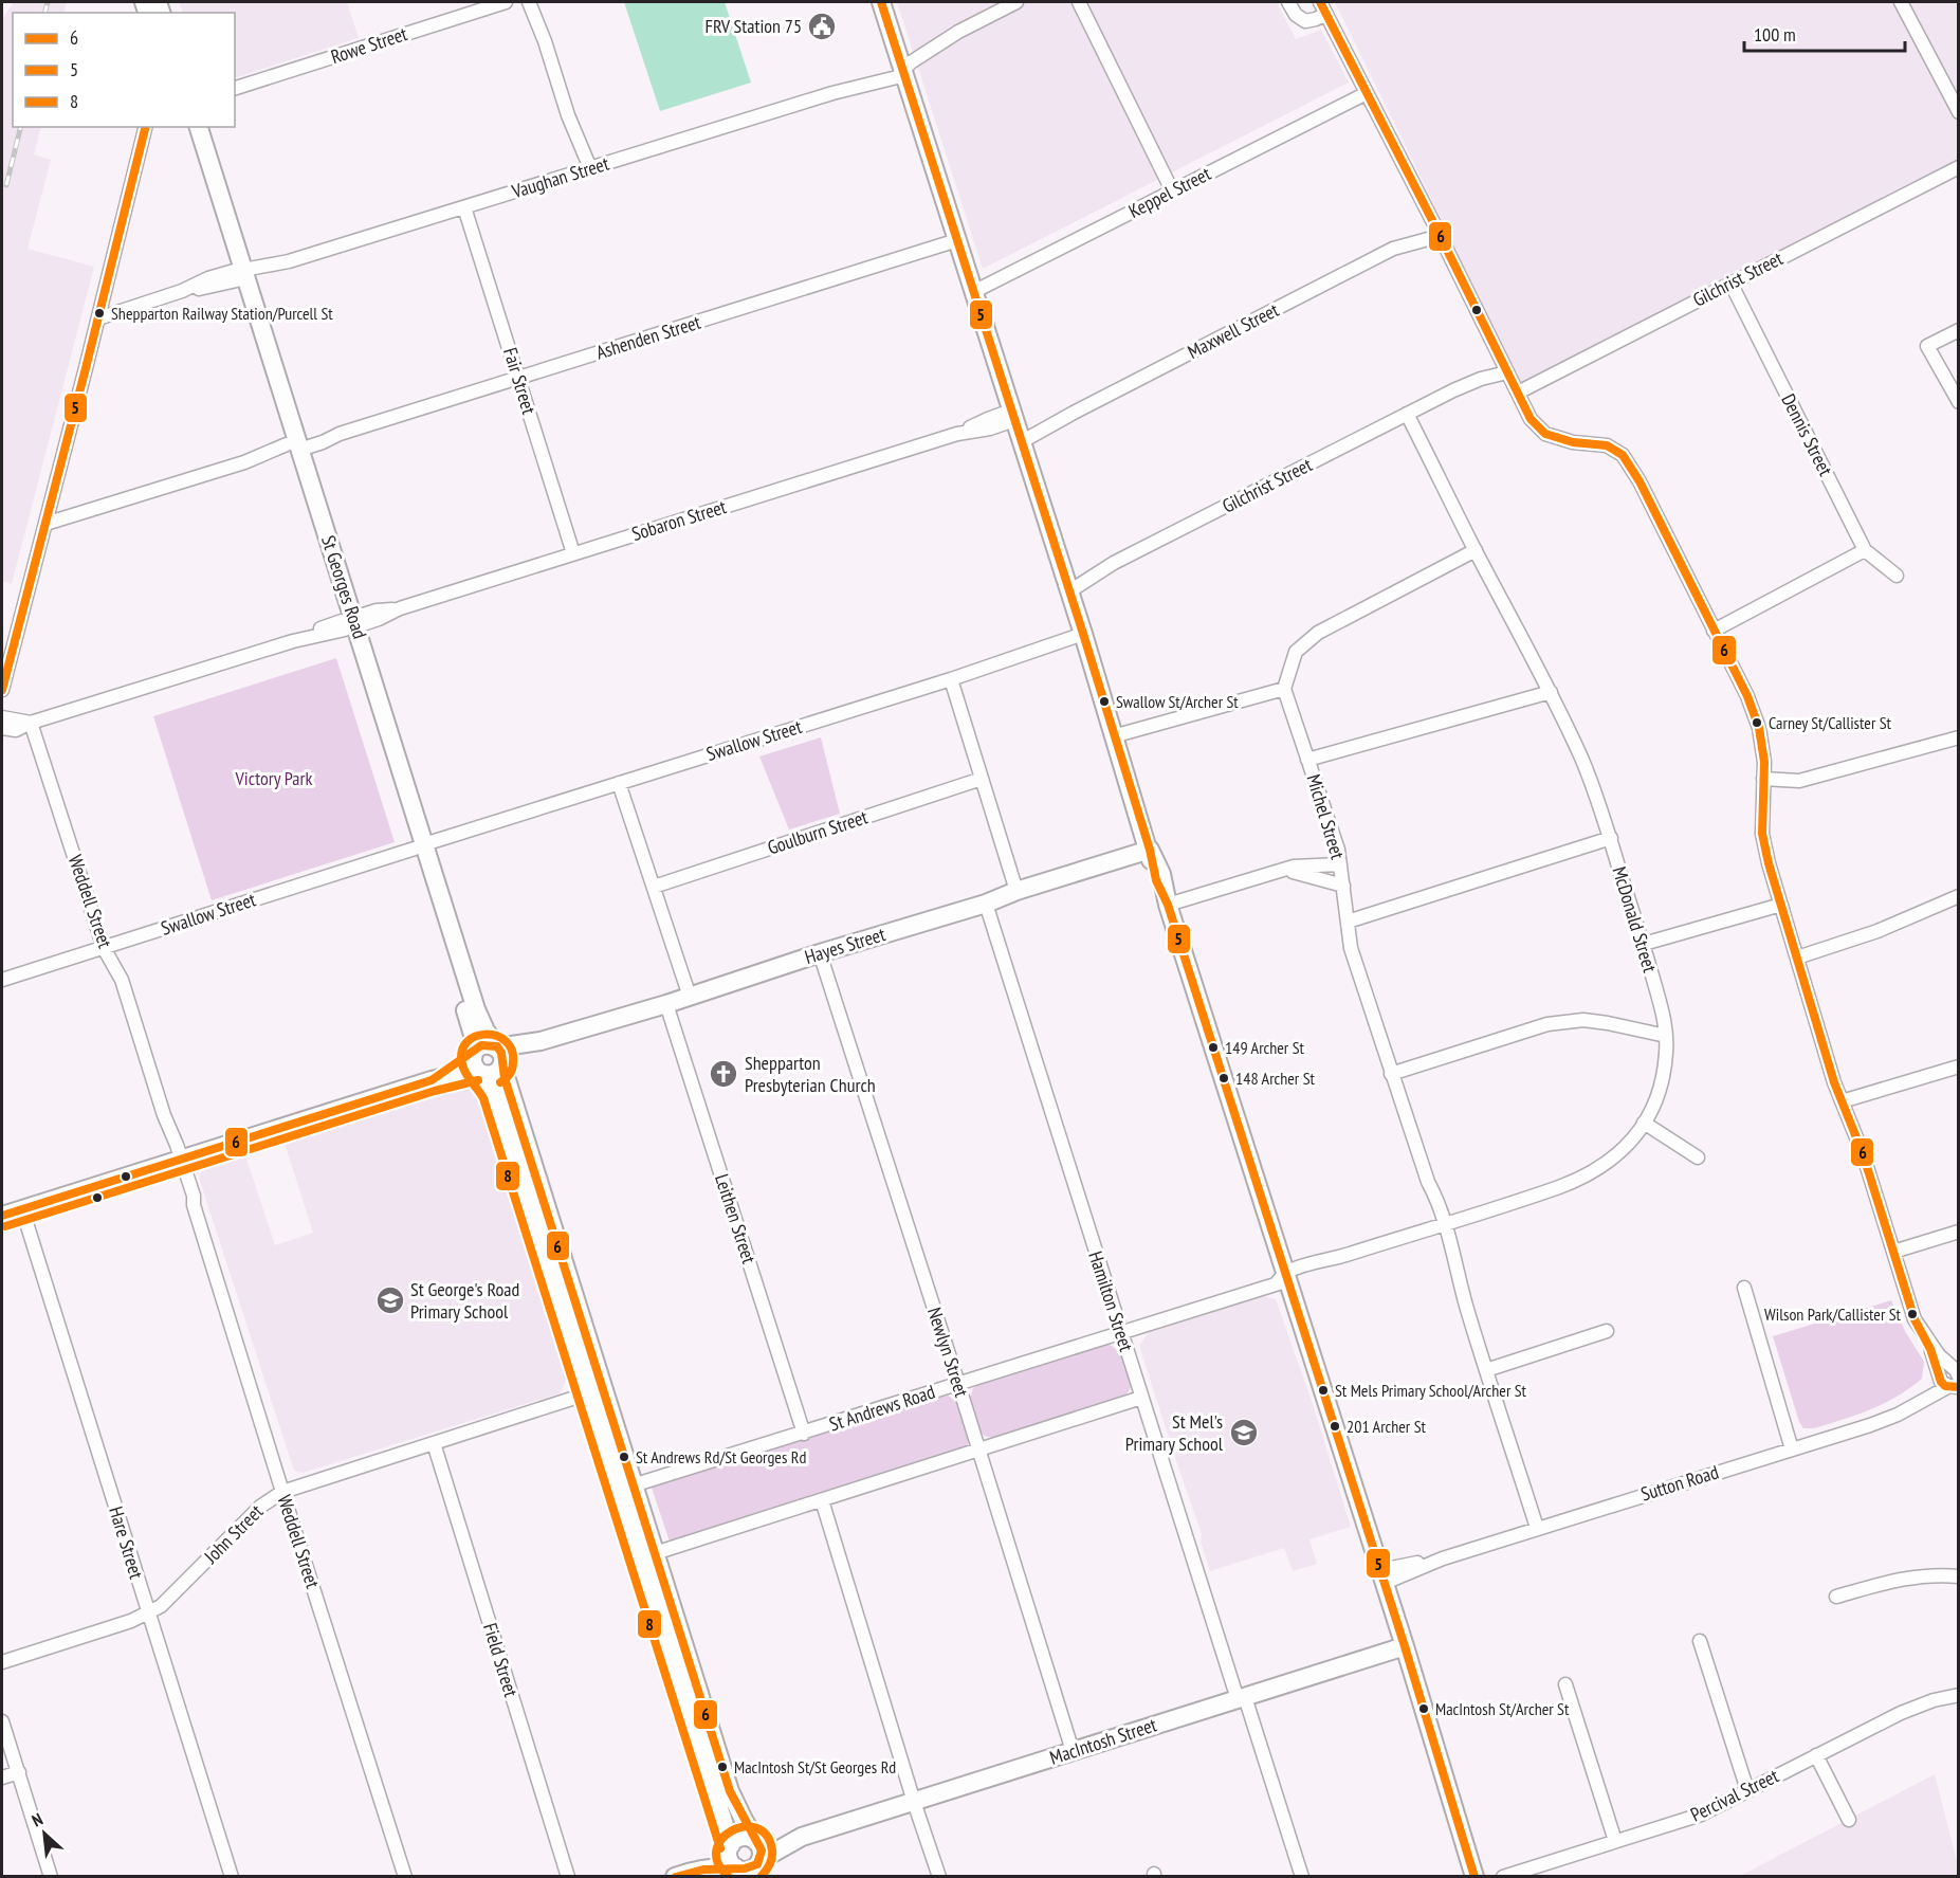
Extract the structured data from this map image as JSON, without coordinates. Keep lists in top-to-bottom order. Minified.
{"streets":{"street":["Rowe Street","Vaughan Street","Keppel Street","Gilchrist Street","Maxwell Street","Ashenden Street","Fair Street","Dennis Street","Sobaron Street","St Georges Road","Swallow Street","Michel Street","Goulburn Street","Weddell Street","McDonald Street","Hayes Street","Leithen Street","Hamilton Street","Newlyn Street","St Andrews Road","Sutton Road","John Street","Hare Street","Field Street","MacIntosh Street","Percival Street"]},"crossings":[["Vaughan Street","Fair Street"],["Vaughan Street","St Georges Road"],["Gilchrist Street","Dennis Street"],["Gilchrist Street","McDonald Street"],["Maxwell Street","Sobaron Street"],["Ashenden Street","Fair Street"],["Ashenden Street","St Georges Road"],["Fair Street","Sobaron Street"],["Sobaron Street","St Georges Road"],["Sobaron Street","Weddell Street"],["St Georges Road","Swallow Street"],["St Georges Road","Hayes Street"],["St Georges Road","St Andrews Road"],["St Georges Road","John Street"],["St Georges Road","MacIntosh Street"],["Swallow Street","Weddell Street"],["Michel Street","McDonald Street"],["Michel Street","Sutton Road"],["Weddell Street","John Street"],["McDonald Street","St Andrews Road"],["Hayes Street","Leithen Street"],["Hayes Street","Hamilton Street"],["Hayes Street","Newlyn Street"],["Leithen Street","St Andrews Road"],["Hamilton Street","St Andrews Road"],["Hamilton Street","MacIntosh Street"],["Newlyn Street","St Andrews Road"],["Newlyn Street","MacIntosh Street"],["John Street","Hare Street"],["John Street","Field Street"]],"parks":["Victory Park"],"places":{"public building":["FRV Station 75"],"other":["Shepparton Railway Station/Purcell St","Swallow St/Archer St","Carney St/Callister St","149 Archer St","148 Archer St","Wilson Park/Callister St","St Mels Primary School/Archer St","201 Archer St","St Andrews Rd/St Georges Rd","MacIntosh St/Archer St","MacIntosh St/St Georges Rd"],"church":["Shepparton Presbyterian Church"],"school or university":["St George's Road Primary School","St Mel's Primary School"]},"lines":["transit line 6","transit line 5","transit line 8"],"legend":["6","5","8"],"scale_bar":"100 m","north":"top left"}
